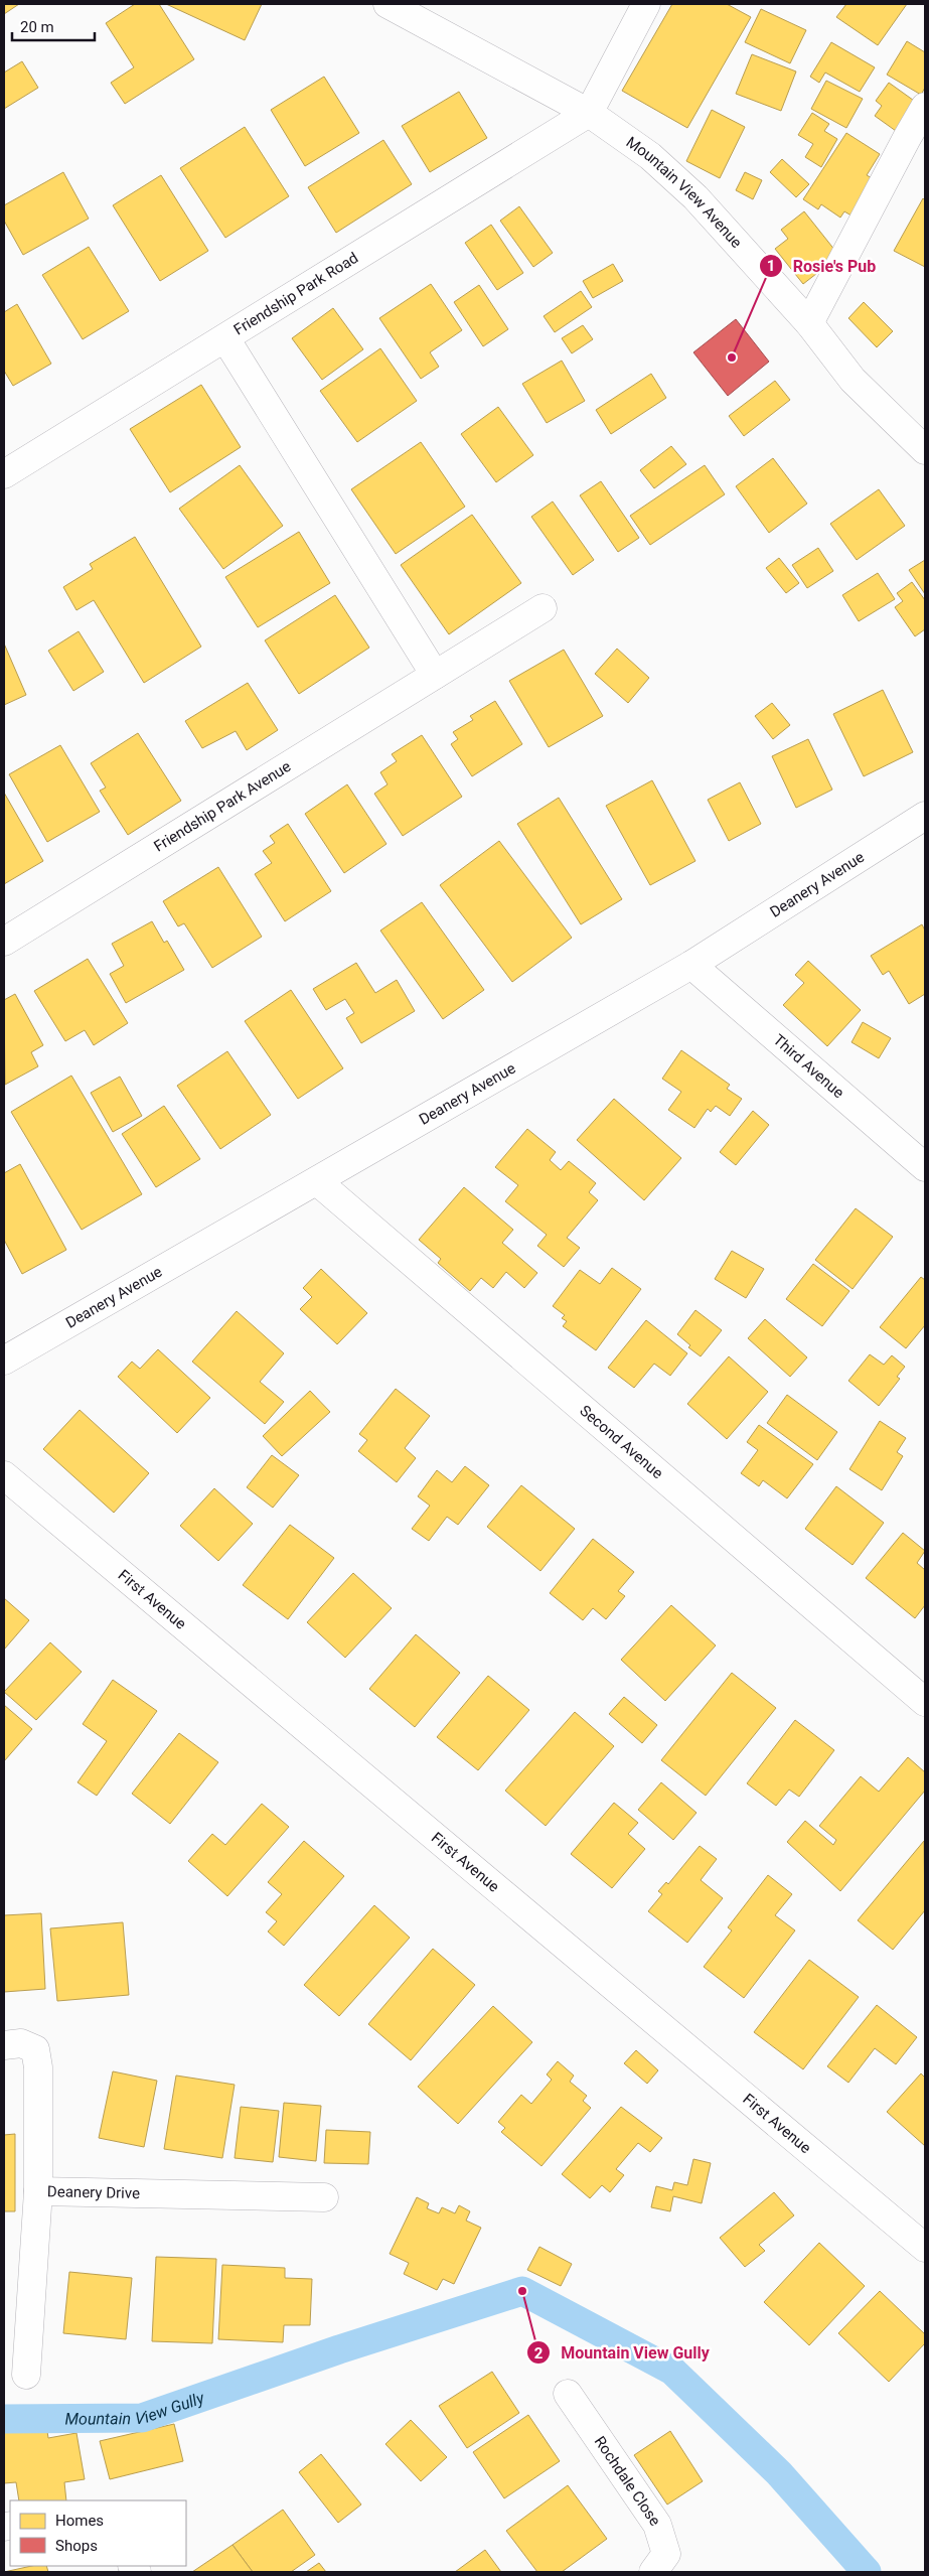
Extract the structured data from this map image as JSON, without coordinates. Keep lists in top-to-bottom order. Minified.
{"streets":{"street":["Mountain View Avenue","Friendship Park Road","Friendship Park Avenue","Deanery Avenue","Third Avenue","Second Avenue","First Avenue","Deanery Drive","Rochdale Close"]},"crossings":[["Mountain View Avenue","Friendship Park Road"],["Deanery Avenue","Third Avenue"],["Deanery Avenue","Second Avenue"]],"water":["Mountain View Gully"],"places":["Rosie's Pub","Mountain View Gully"],"legend":["Homes","Shops"],"scale_bar":"20 m"}
